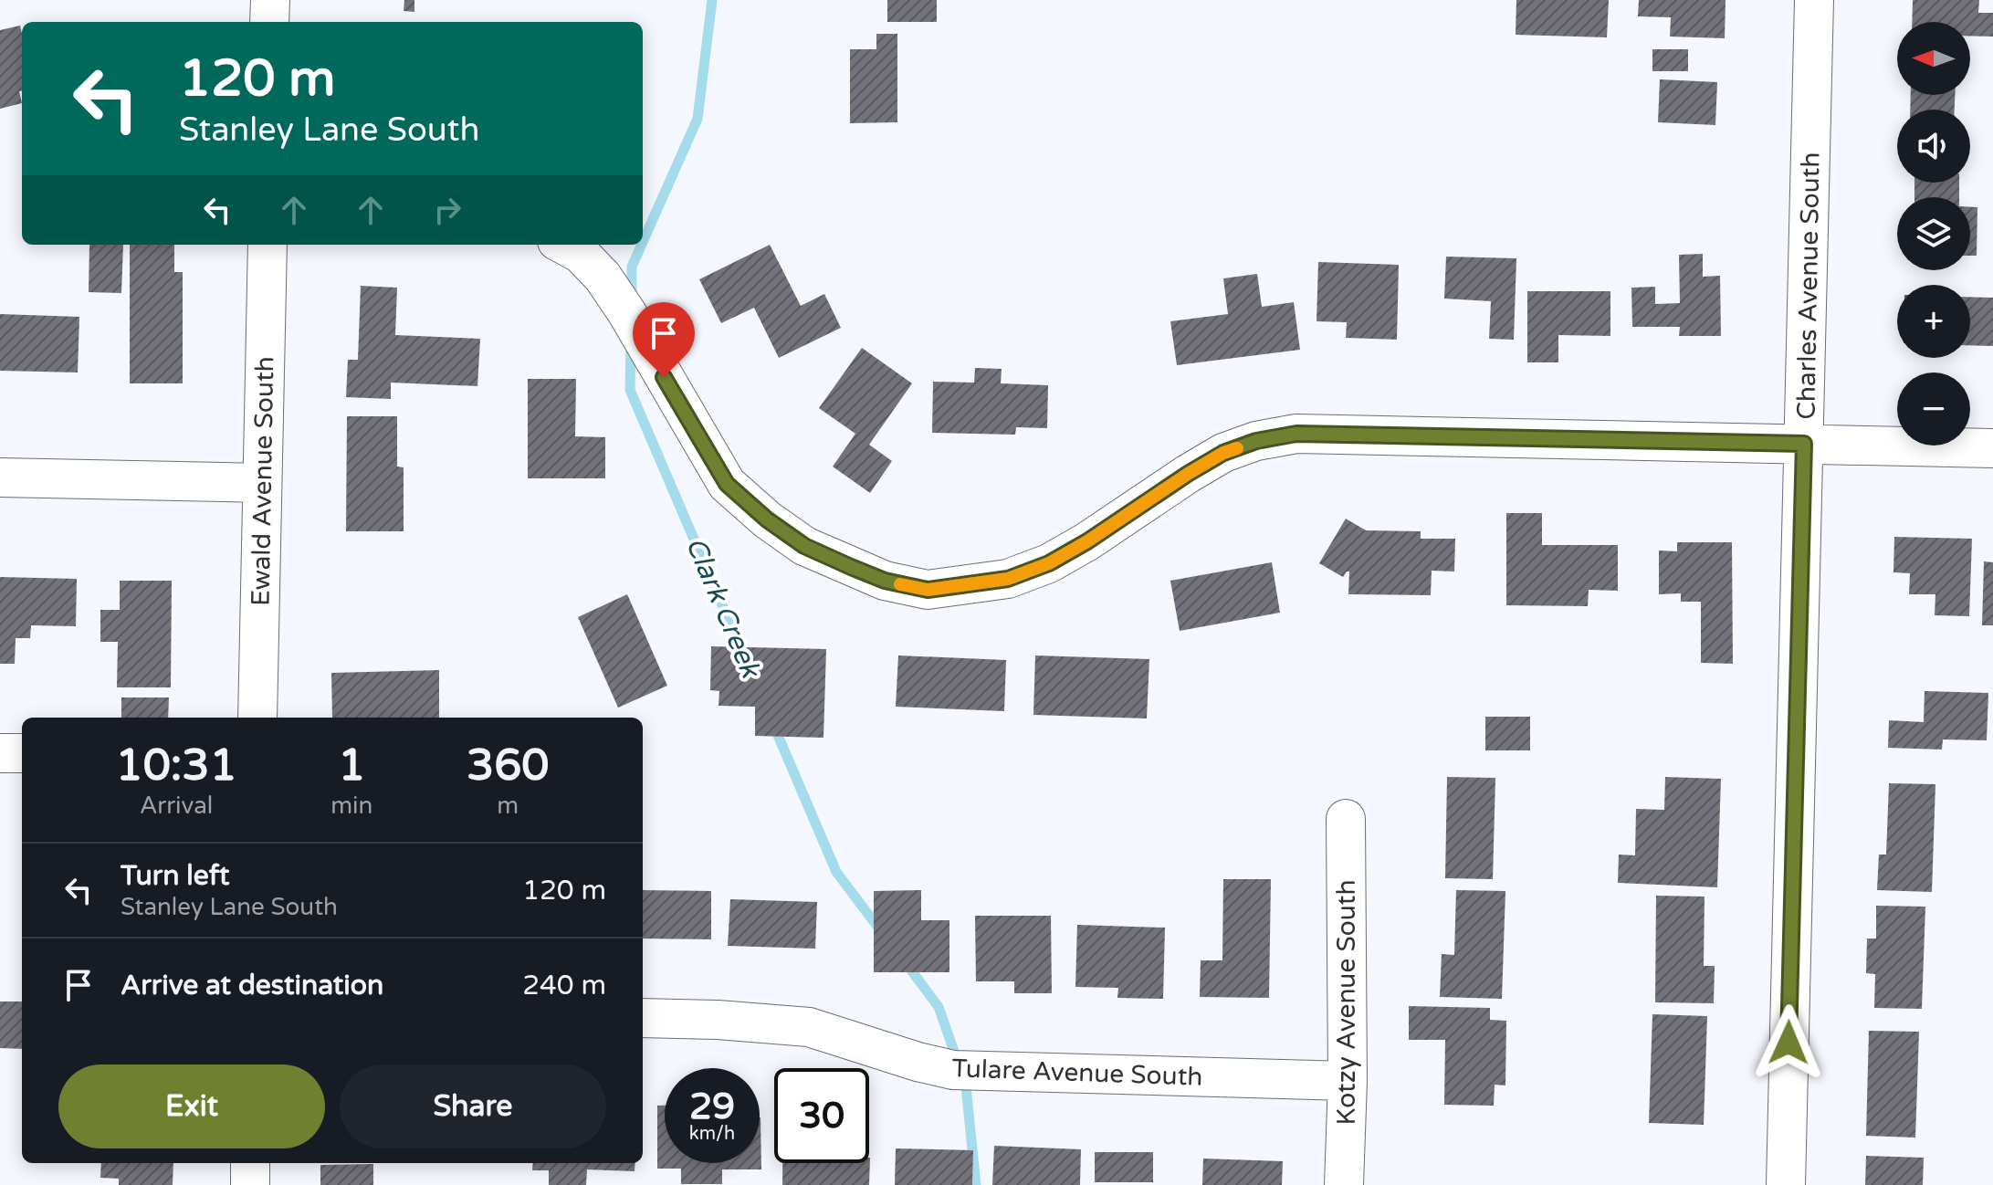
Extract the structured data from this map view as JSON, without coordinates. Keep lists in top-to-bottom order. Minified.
{"streets":{"street":["Charles Avenue South","Ewald Avenue South","Kotzy Avenue South","Tulare Avenue South"]},"crossings":[["Kotzy Avenue South","Tulare Avenue South"]],"water":["Clark Creek"],"north":"left","page":{"map_buttons":["+","−"],"turn":["120 m","Stanley Lane South"],"eta":["10:31","Arrival","1","min","360","m"],"list":[{"name":"Turn left","note":"Stanley Lane South","value":"120 m"},{"name":"Arrive at destination","value":"240 m"}],"buttons":["Exit","Share"],"speed":"29 km/h","limit":"30"}}
